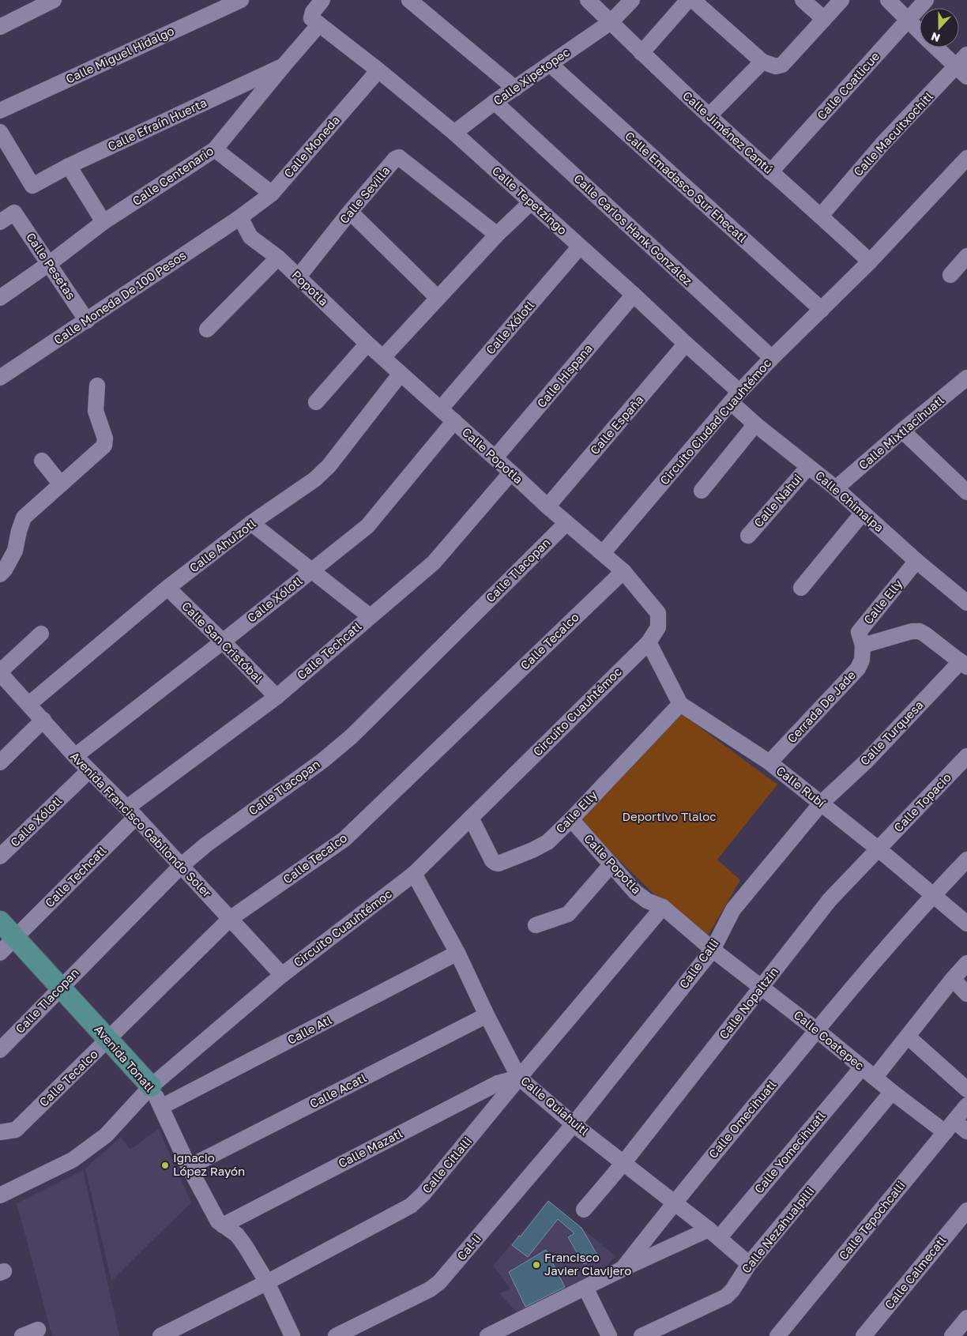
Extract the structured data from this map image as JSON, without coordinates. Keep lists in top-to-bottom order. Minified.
{"streets":{"main road":["Avenida Tonatl"],"street":["Calle Miguel Hidalgo","Calle Xipetopec","Calle Coatlicue","Calle Efraín Huerta","Calle Jiménez Cantú","Calle Macuitxochitl","Calle Moneda","Calle Centenario","Calle Emadasco Sur Ehecatl","Calle Sevilla","Calle Tepetzingo","Calle Carlos Hank González","Calle Pesetas","Popotla","Calle Moneda De 100 Pesos","Calle Xólotl","Calle Hispana","Circuito Ciudad Cuauhtémoc","Calle España","Calle Mixtlacihuatl","Calle Popotla","Calle Nahui","Calle Chimalpa","Calle Ahuizotl","Calle Tlacopan","Calle Elly","Calle Tecalco","Calle San Cristóbal","Calle Techcatl","Cerrada De Jade","Circuito Cuauhtémoc","Calle Turquesa","Calle Rubí","Calle Topacio","Avenida Francisco Gabilondo Soler","Calle Calli","Calle Nopaltzin","Calle Atl","Calle Coatepec","Calle Acatl","Calle Quiahuitl","Calle Omecihuatl","Calle Mazatl","Calle Yomecihuatl","Calle Citlalli","Calle Tepochcalli","Calle Nezahualpilli","Cal-li","Calle Calmecatl"]},"crossings":[["Calle Xipetopec","Calle Jiménez Cantú"],["Calle Xipetopec","Calle Emadasco Sur Ehecatl"],["Calle Xipetopec","Calle Tepetzingo"],["Calle Xipetopec","Calle Carlos Hank González"],["Calle Coatlicue","Calle Jiménez Cantú"],["Calle Efraín Huerta","Calle Centenario"],["Calle Jiménez Cantú","Calle Macuitxochitl"],["Calle Jiménez Cantú","Circuito Ciudad Cuauhtémoc"],["Calle Moneda","Calle Tepetzingo"],["Calle Moneda","Popotla"],["Calle Moneda","Calle Moneda De 100 Pesos"],["Calle Centenario","Calle Tepetzingo"],["Calle Centenario","Calle Pesetas"],["Calle Emadasco Sur Ehecatl","Circuito Ciudad Cuauhtémoc"],["Calle Sevilla","Popotla"],["Calle Tepetzingo","Calle Xólotl"],["Calle Tepetzingo","Calle Hispana"],["Calle Tepetzingo","Circuito Ciudad Cuauhtémoc"],["Calle Tepetzingo","Calle España"],["Calle Tepetzingo","Calle Chimalpa"],["Calle Carlos Hank González","Circuito Ciudad Cuauhtémoc"],["Calle Pesetas","Calle Moneda De 100 Pesos"],["Popotla","Calle Moneda De 100 Pesos"],["Popotla","Calle Popotla"],["Calle Xólotl","Calle Popotla"],["Calle Xólotl","Calle San Cristóbal"],["Calle Xólotl","Avenida Francisco Gabilondo Soler"],["Calle Hispana","Calle Popotla"],["Circuito Ciudad Cuauhtémoc","Calle Popotla"],["Circuito Ciudad Cuauhtémoc","Calle Chimalpa"],["Calle España","Calle Popotla"],["Calle Mixtlacihuatl","Calle Chimalpa"],["Calle Popotla","Calle Ahuizotl"],["Calle Popotla","Calle Tlacopan"],["Calle Popotla","Calle Elly"],["Calle Popotla","Calle Techcatl"],["Calle Popotla","Calle Calli"],["Calle Popotla","Calle Coatepec"],["Calle Popotla","Calle Citlalli"],["Calle Nahui","Calle Chimalpa"],["Calle Chimalpa","Calle Elly"],["Calle Ahuizotl","Calle San Cristóbal"],["Calle Ahuizotl","Avenida Francisco Gabilondo Soler"],["Calle Tlacopan","Avenida Francisco Gabilondo Soler"],["Calle Tlacopan","Avenida Tonatl"],["Calle Elly","Cerrada De Jade"],["Calle Elly","Circuito Cuauhtémoc"],["Calle Elly","Calle Rubí"],["Calle Tecalco","Circuito Cuauhtémoc"],["Calle Tecalco","Avenida Francisco Gabilondo Soler"],["Calle Tecalco","Avenida Tonatl"],["Calle San Cristóbal","Calle Techcatl"],["Calle Techcatl","Avenida Francisco Gabilondo Soler"],["Calle Techcatl","Avenida Tonatl"],["Cerrada De Jade","Calle Rubí"],["Circuito Cuauhtémoc","Calle Rubí"],["Circuito Cuauhtémoc","Avenida Francisco Gabilondo Soler"],["Circuito Cuauhtémoc","Avenida Tonatl"],["Circuito Cuauhtémoc","Calle Quiahuitl"],["Calle Turquesa","Calle Rubí"],["Calle Turquesa","Calle Calli"],["Calle Rubí","Calle Topacio"],["Calle Rubí","Calle Calli"],["Calle Rubí","Calle Nopaltzin"],["Calle Rubí","Calle Omecihuatl"],["Calle Topacio","Calle Nopaltzin"],["Calle Calli","Calle Coatepec"],["Calle Calli","Calle Quiahuitl"],["Calle Calli","Cal-li"],["Calle Nopaltzin","Calle Coatepec"],["Calle Nopaltzin","Calle Quiahuitl"],["Calle Atl","Avenida Tonatl"],["Calle Atl","Calle Quiahuitl"],["Calle Coatepec","Calle Omecihuatl"],["Calle Coatepec","Calle Yomecihuatl"],["Calle Coatepec","Calle Tepochcalli"],["Calle Coatepec","Calle Nezahualpilli"],["Avenida Tonatl","Calle Acatl"],["Avenida Tonatl","Calle Mazatl"],["Avenida Tonatl","Calle Citlalli"],["Calle Acatl","Calle Quiahuitl"],["Calle Quiahuitl","Calle Omecihuatl"],["Calle Quiahuitl","Calle Mazatl"],["Calle Quiahuitl","Calle Yomecihuatl"],["Calle Quiahuitl","Calle Citlalli"],["Calle Quiahuitl","Calle Nezahualpilli"],["Calle Quiahuitl","Cal-li"],["Calle Mazatl","Calle Citlalli"]],"parks":["Deportivo Tlaloc"],"places":["Ignacio López Rayón","Francisco Javier Clavijero"],"north":"bottom"}
